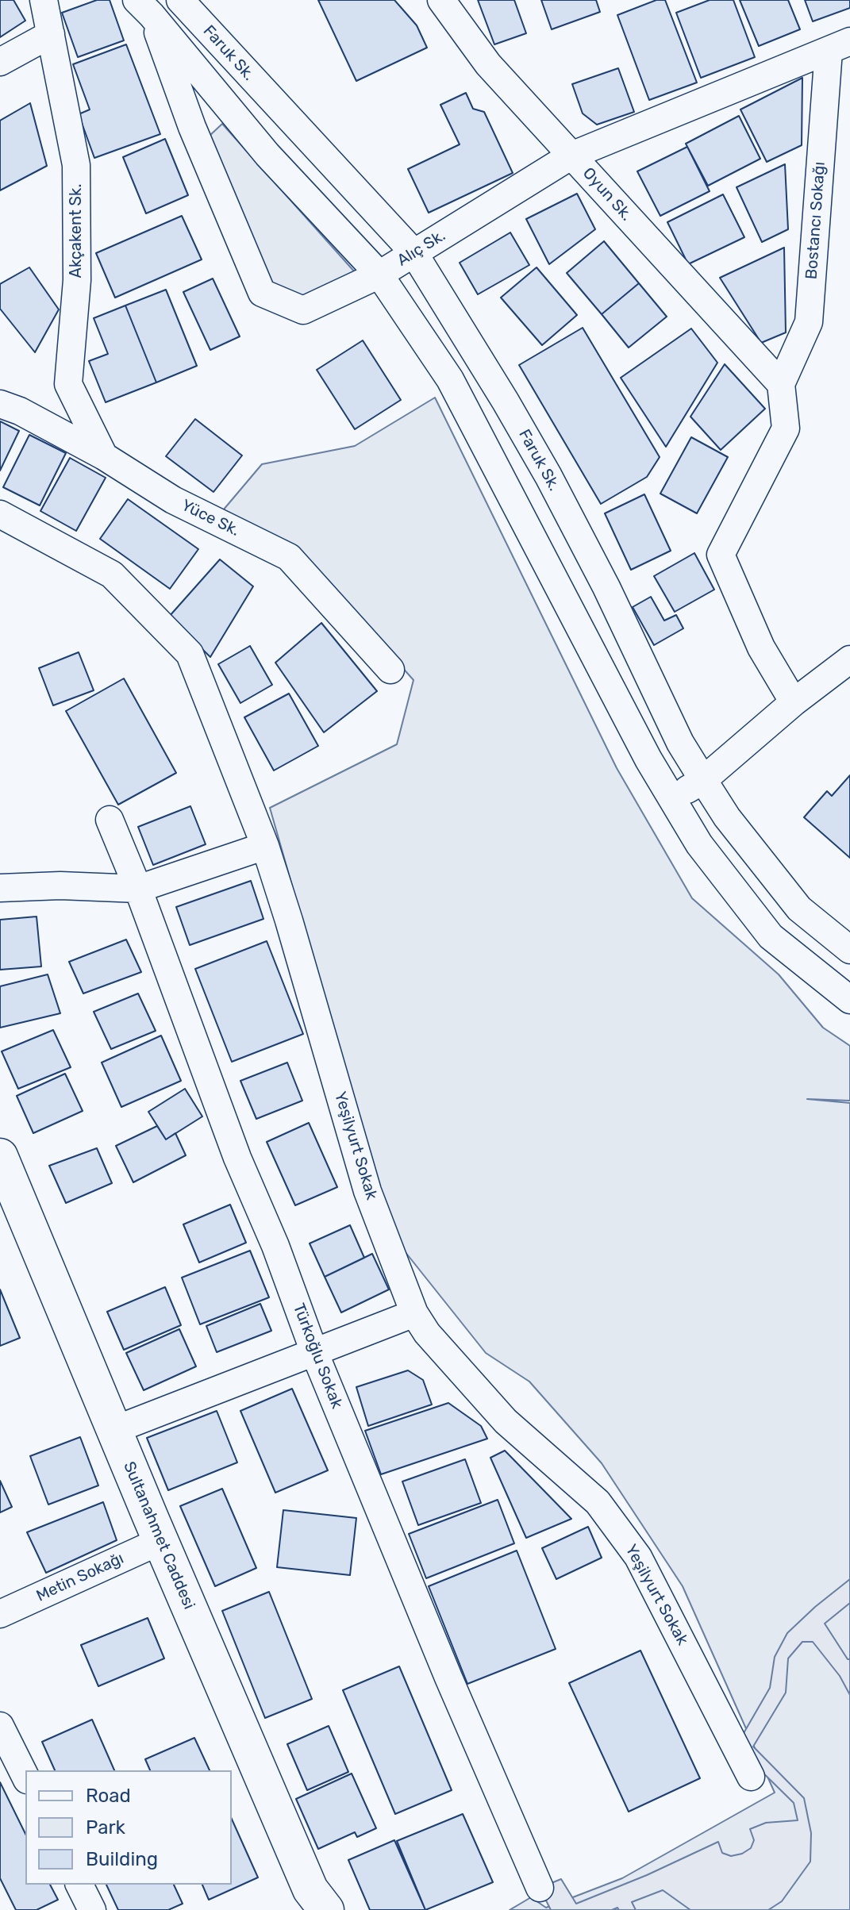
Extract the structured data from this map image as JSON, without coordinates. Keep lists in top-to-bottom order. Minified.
{"streets":{"street":["Faruk Sk.","Oyun Sk.","Bostancı Sokağı","Akçakent Sk.","Alıç Sk.","Yüce Sk.","Yeşilyurt Sokak","Türkoğlu Sokak","Sultanahmet Caddesi","Metin Sokağı"]},"crossings":[["Faruk Sk.","Alıç Sk."],["Oyun Sk.","Bostancı Sokağı"],["Oyun Sk.","Alıç Sk."],["Bostancı Sokağı","Alıç Sk."],["Akçakent Sk.","Yüce Sk."],["Sultanahmet Caddesi","Metin Sokağı"]],"legend":["Road","Park","Building"]}
